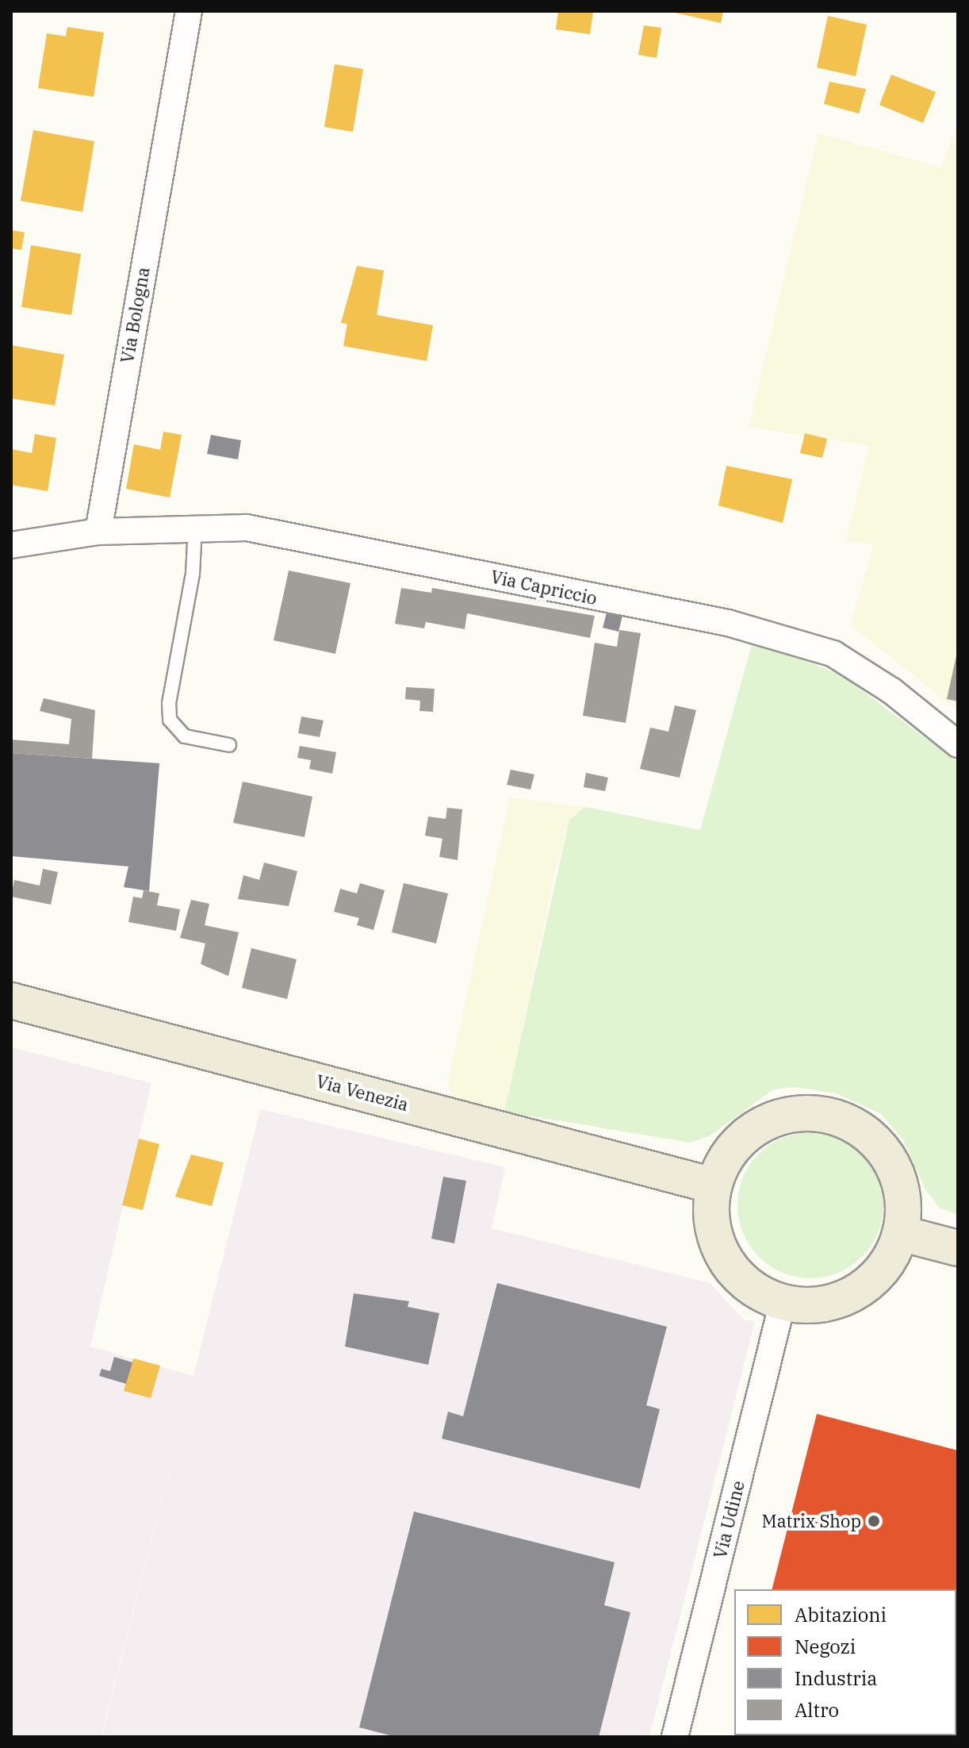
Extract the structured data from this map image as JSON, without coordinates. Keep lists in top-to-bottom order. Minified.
{"streets":{"main road":["Via Venezia"],"street":["Via Bologna","Via Capriccio","Via Udine"]},"crossings":[["Via Bologna","Via Capriccio"],["Via Venezia","Via Udine"]],"places":["Matrix Shop"],"legend":["Abitazioni","Negozi","Industria","Altro"]}
